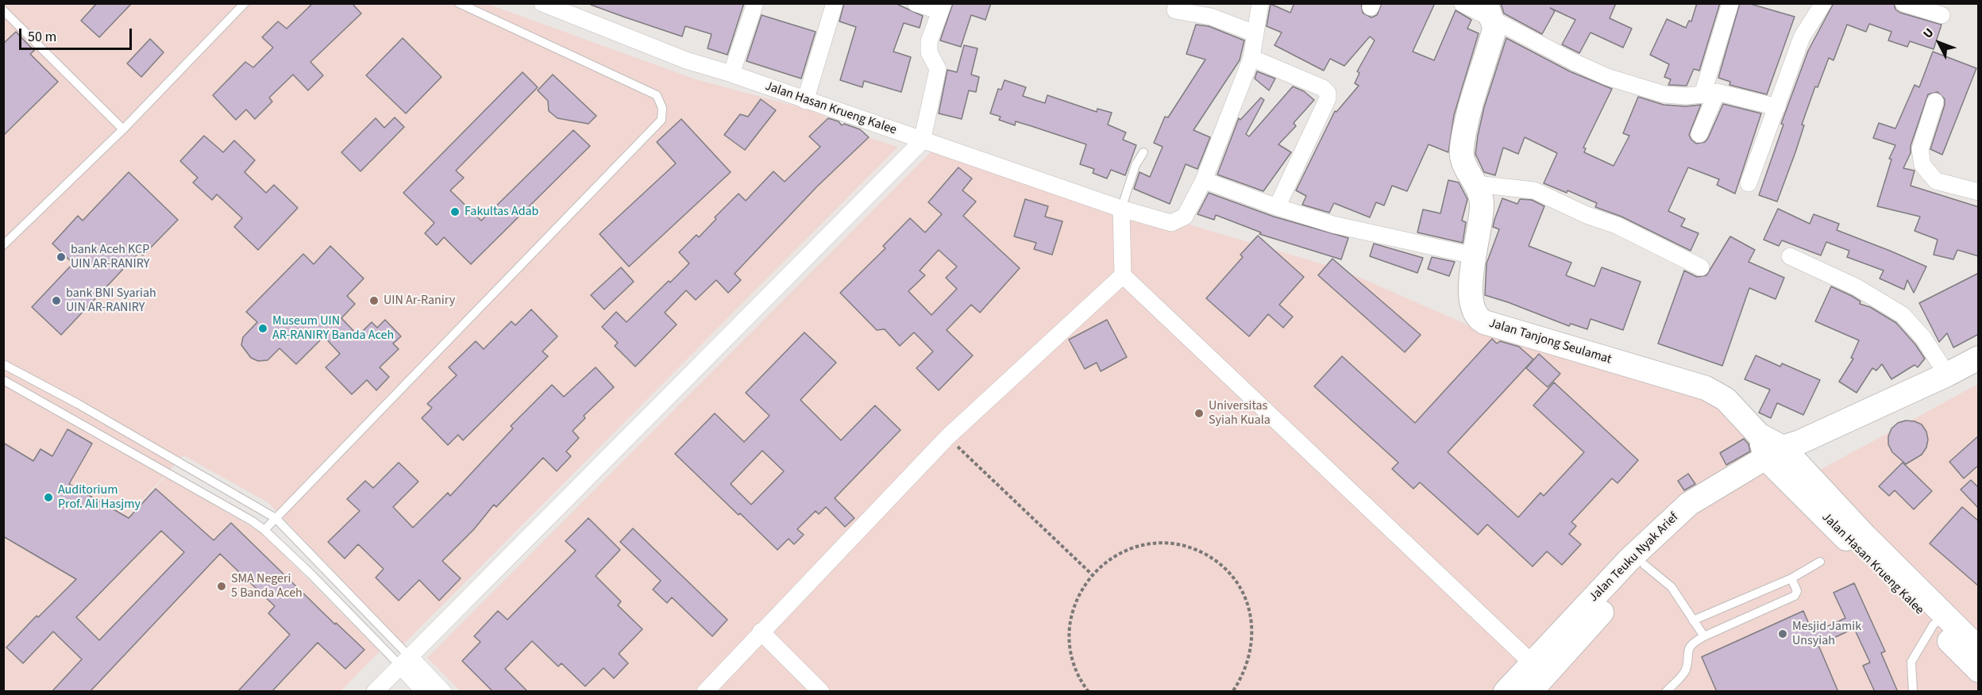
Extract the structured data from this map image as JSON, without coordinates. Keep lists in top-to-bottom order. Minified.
{"streets":{"street":["Jalan Hasan Krueng Kalee","Jalan Tanjong Seulamat","Jalan Teuku Nyak Arief"]},"crossings":[["Jalan Hasan Krueng Kalee","Jalan Tanjong Seulamat"],["Jalan Hasan Krueng Kalee","Jalan Teuku Nyak Arief"],["Jalan Tanjong Seulamat","Jalan Teuku Nyak Arief"]],"places":["Fakultas Adab","bank Aceh KCP UIN AR-RANIRY","bank BNI Syariah UIN AR-RANIRY","UIN Ar-Raniry","Museum UIN AR-RANIRY Banda Aceh","Universitas Syiah Kuala","Auditorium Prof. Ali Hasjmy","SMA Negeri 5 Banda Aceh","Mesjid Jamik Unsyiah"],"scale_bar":"50 m","north":"top left"}
